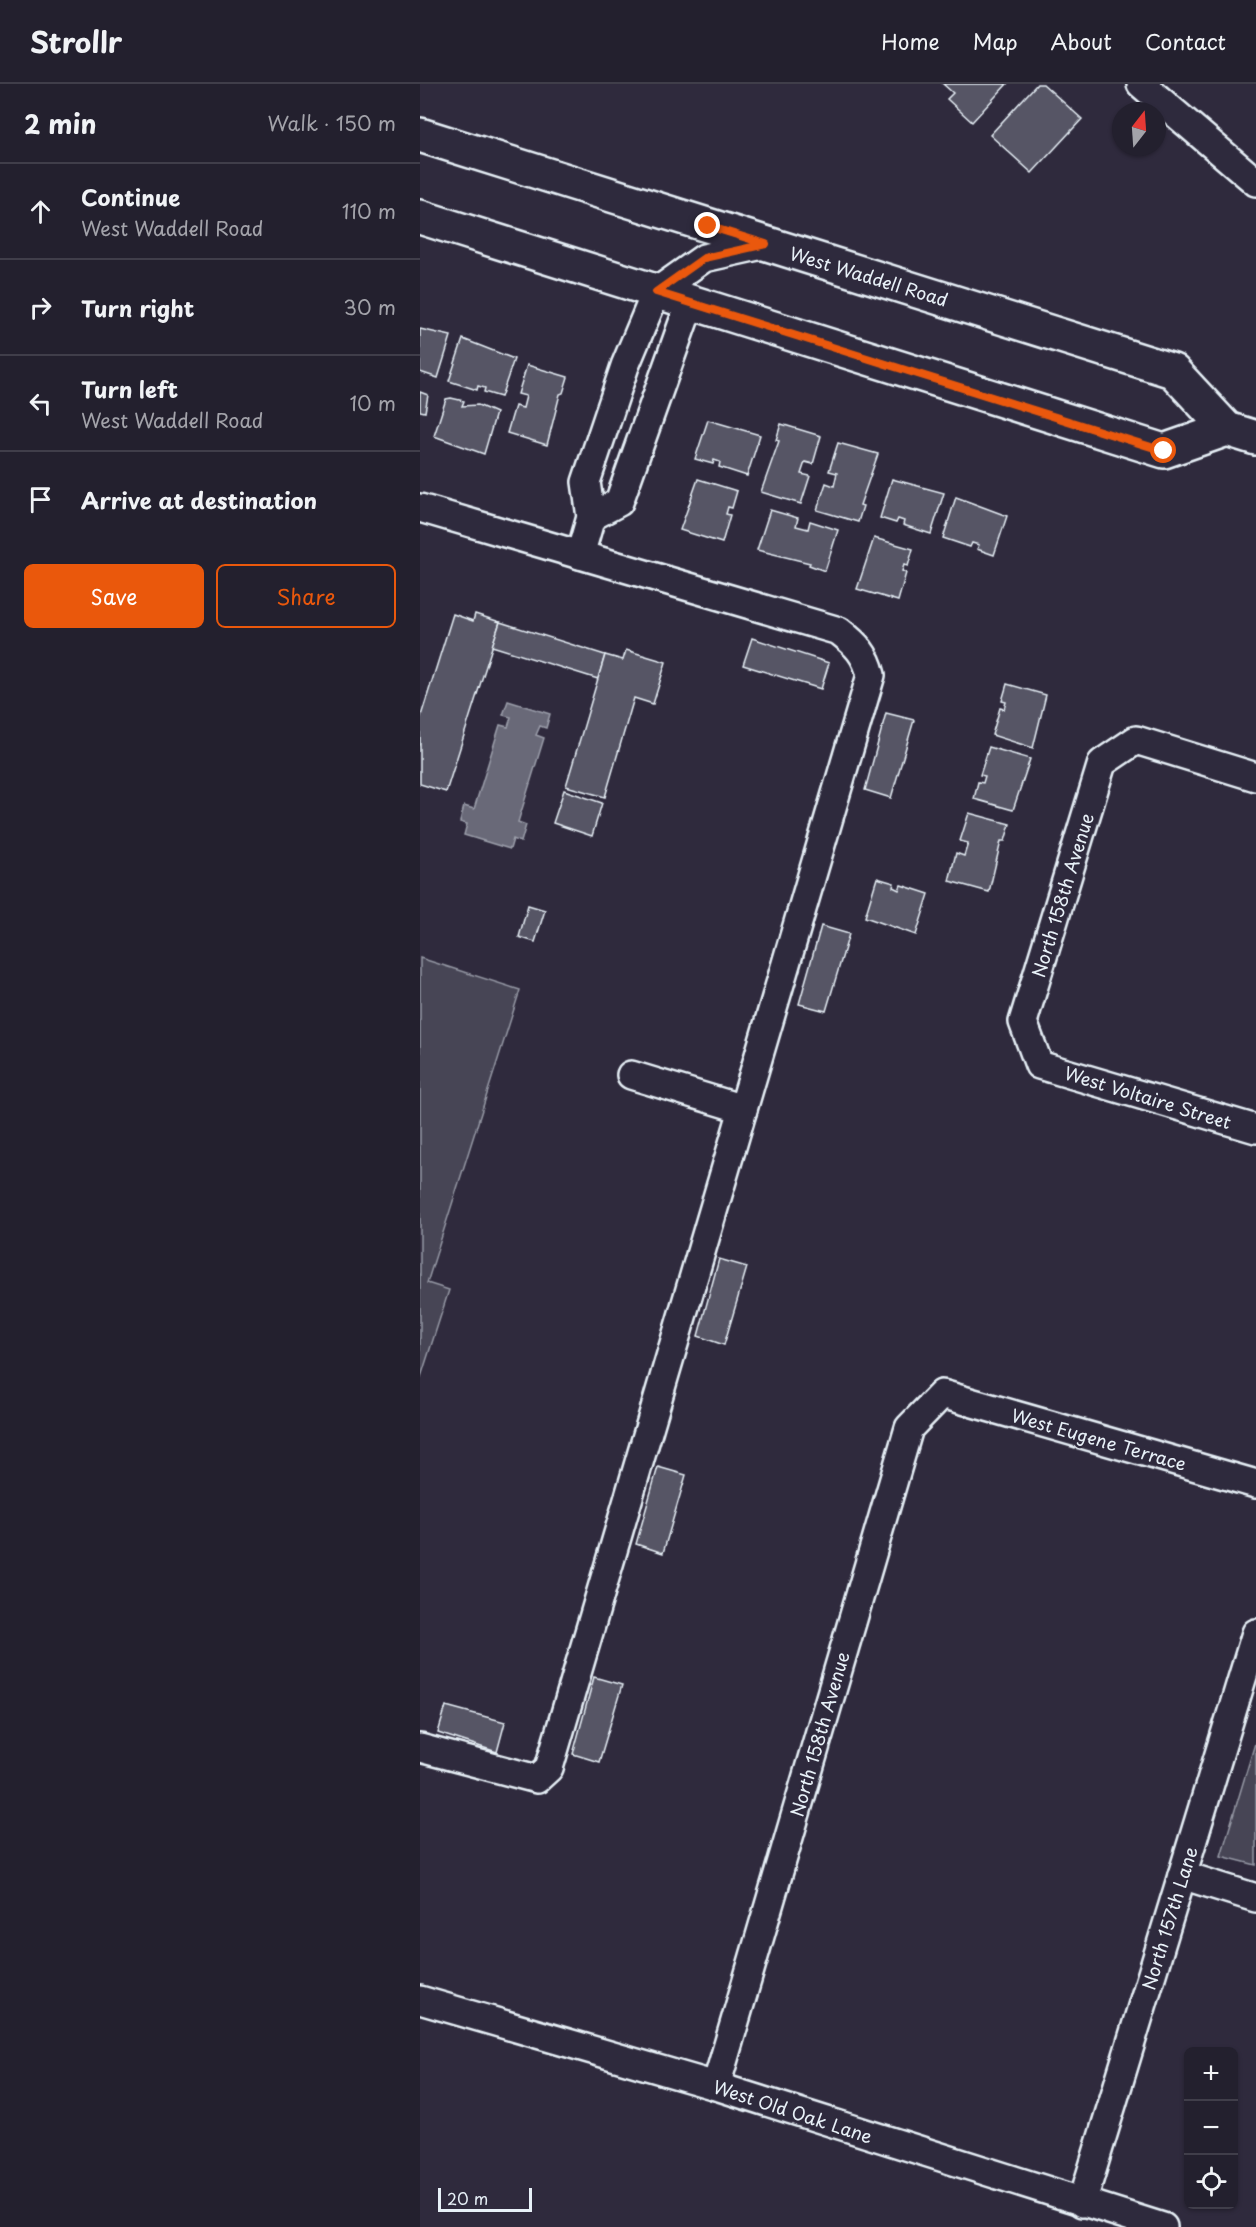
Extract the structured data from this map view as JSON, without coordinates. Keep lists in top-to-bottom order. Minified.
{"streets":{"main road":["West Waddell Road"],"street":["North 158th Avenue","West Voltaire Street","West Eugene Terrace","North 157th Lane","West Old Oak Lane"]},"crossings":[["North 158th Avenue","West Voltaire Street"],["North 158th Avenue","West Eugene Terrace"],["North 158th Avenue","West Old Oak Lane"],["North 157th Lane","West Old Oak Lane"]],"scale_bar":"20 m","north":"top","page":{"header":"Strollr","nav":["Home","Map","About","Contact"],"heading":["2 min","Walk · 150 m"],"list":[["Continue","West Waddell Road","110 m"],["Turn right","30 m"],["Turn left","West Waddell Road","10 m"],"Arrive at destination"],"buttons":["Save","Share"],"map_buttons":["+","−"],"scale":"20 m"}}
